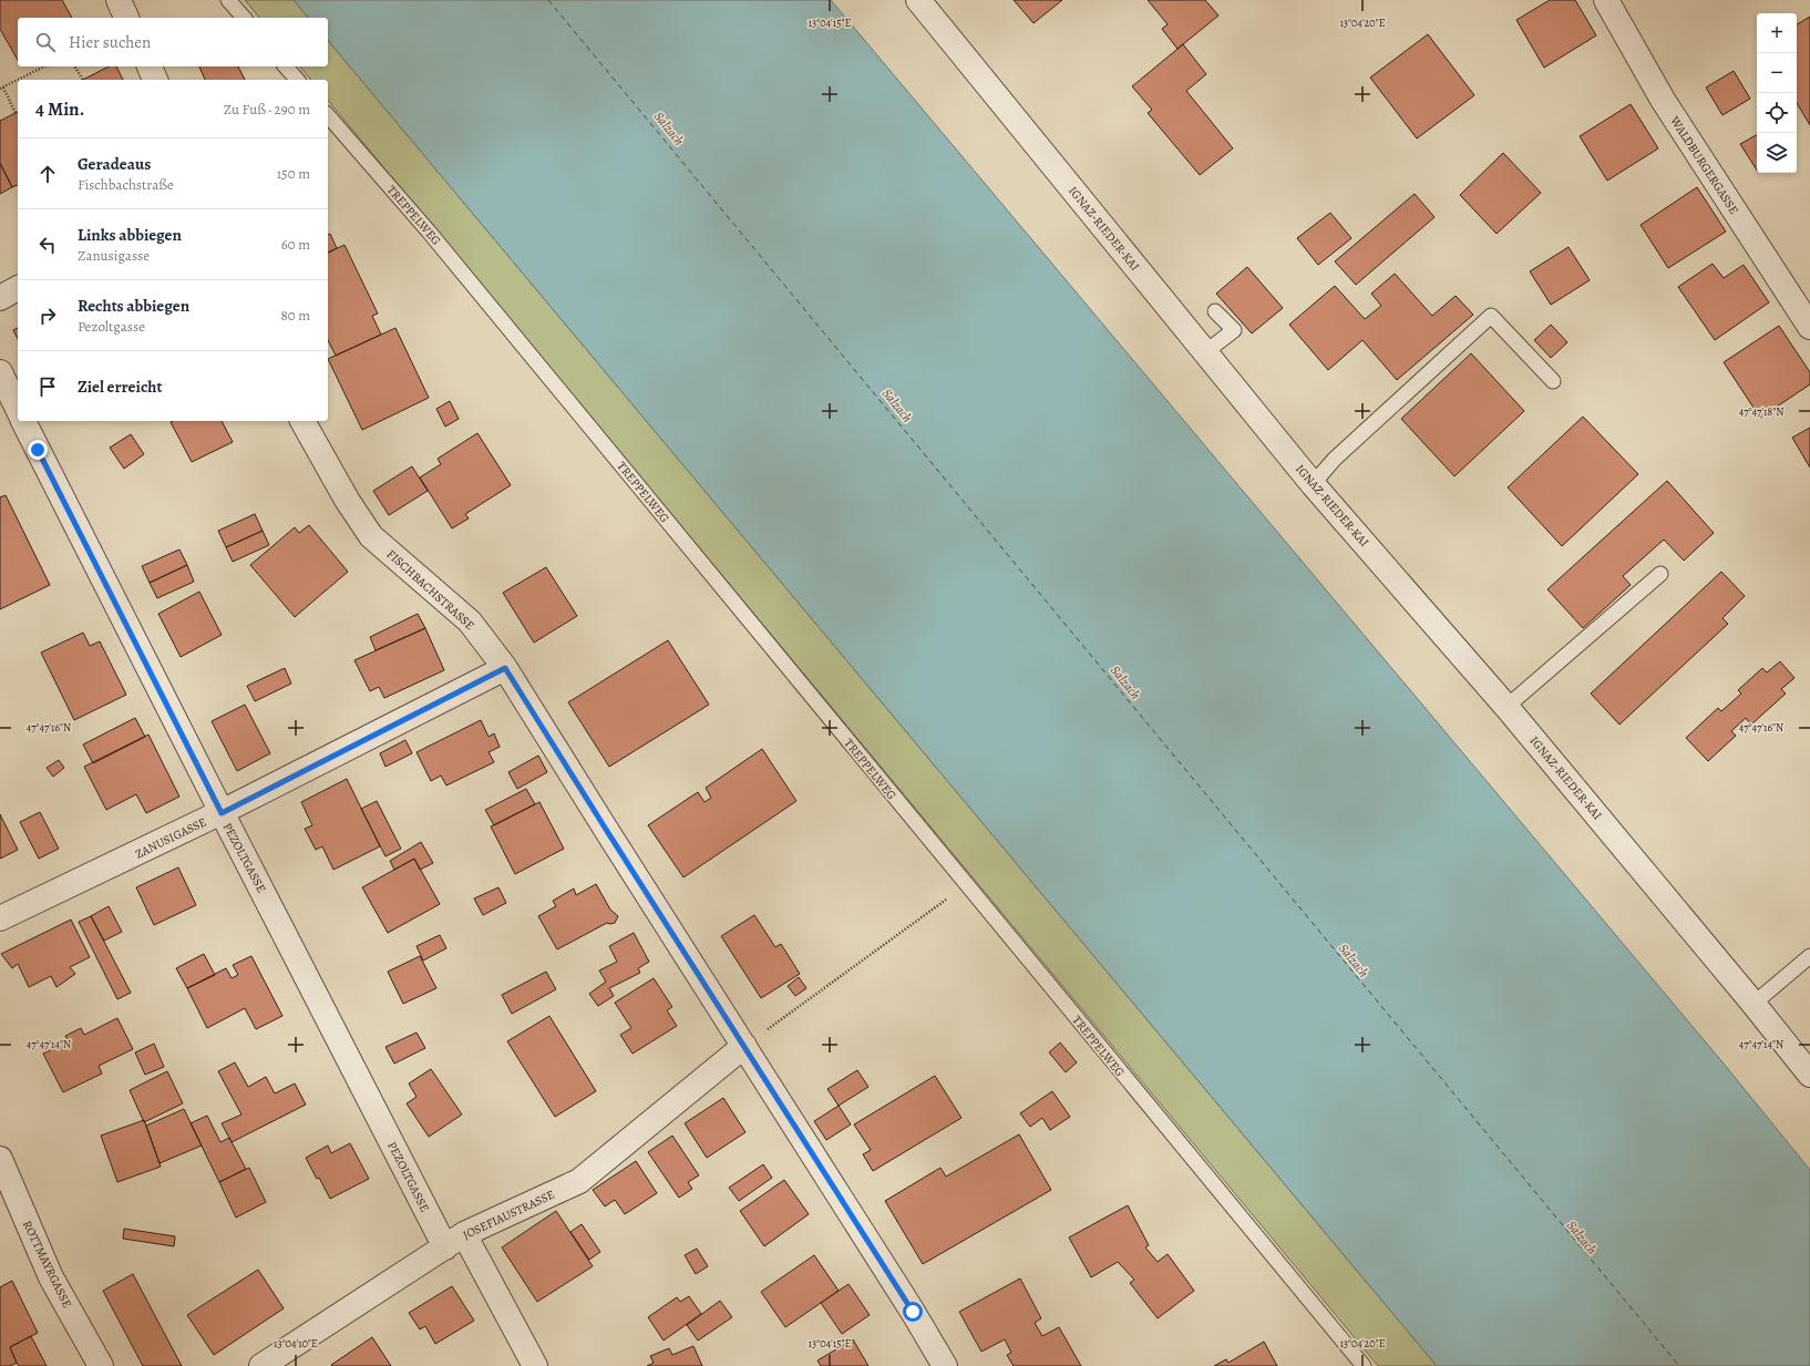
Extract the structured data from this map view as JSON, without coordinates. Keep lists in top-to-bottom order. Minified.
{"streets":{"street":["WALDBURGERGASSE","IGNAZ-RIEDER-KAI","FISCHBACHSTRASSE","ZANUSIGASSE","PEZOLTGASSE","JOSEFIAUSTRASSE","ROTTMAYRGASSE"],"lane":["TREPPELWEG"]},"crossings":[["FISCHBACHSTRASSE","ZANUSIGASSE"],["FISCHBACHSTRASSE","JOSEFIAUSTRASSE"],["ZANUSIGASSE","PEZOLTGASSE"],["PEZOLTGASSE","JOSEFIAUSTRASSE"]],"water":["Salzach"],"page":{"map_buttons":["+","−"],"search":"Hier suchen","heading":["4 Min.","Zu Fuß · 290 m"],"list":[["Geradeaus","Fischbachstraße","150 m"],["Links abbiegen","Zanusigasse","60 m"],["Rechts abbiegen","Pezoltgasse","80 m"],"Ziel erreicht"]},"coordinates":["13°04'15\"E","13°04'20\"E","47°47'18\"N","47°47'16\"N","47°47'14\"N","13°04'10\"E"]}
